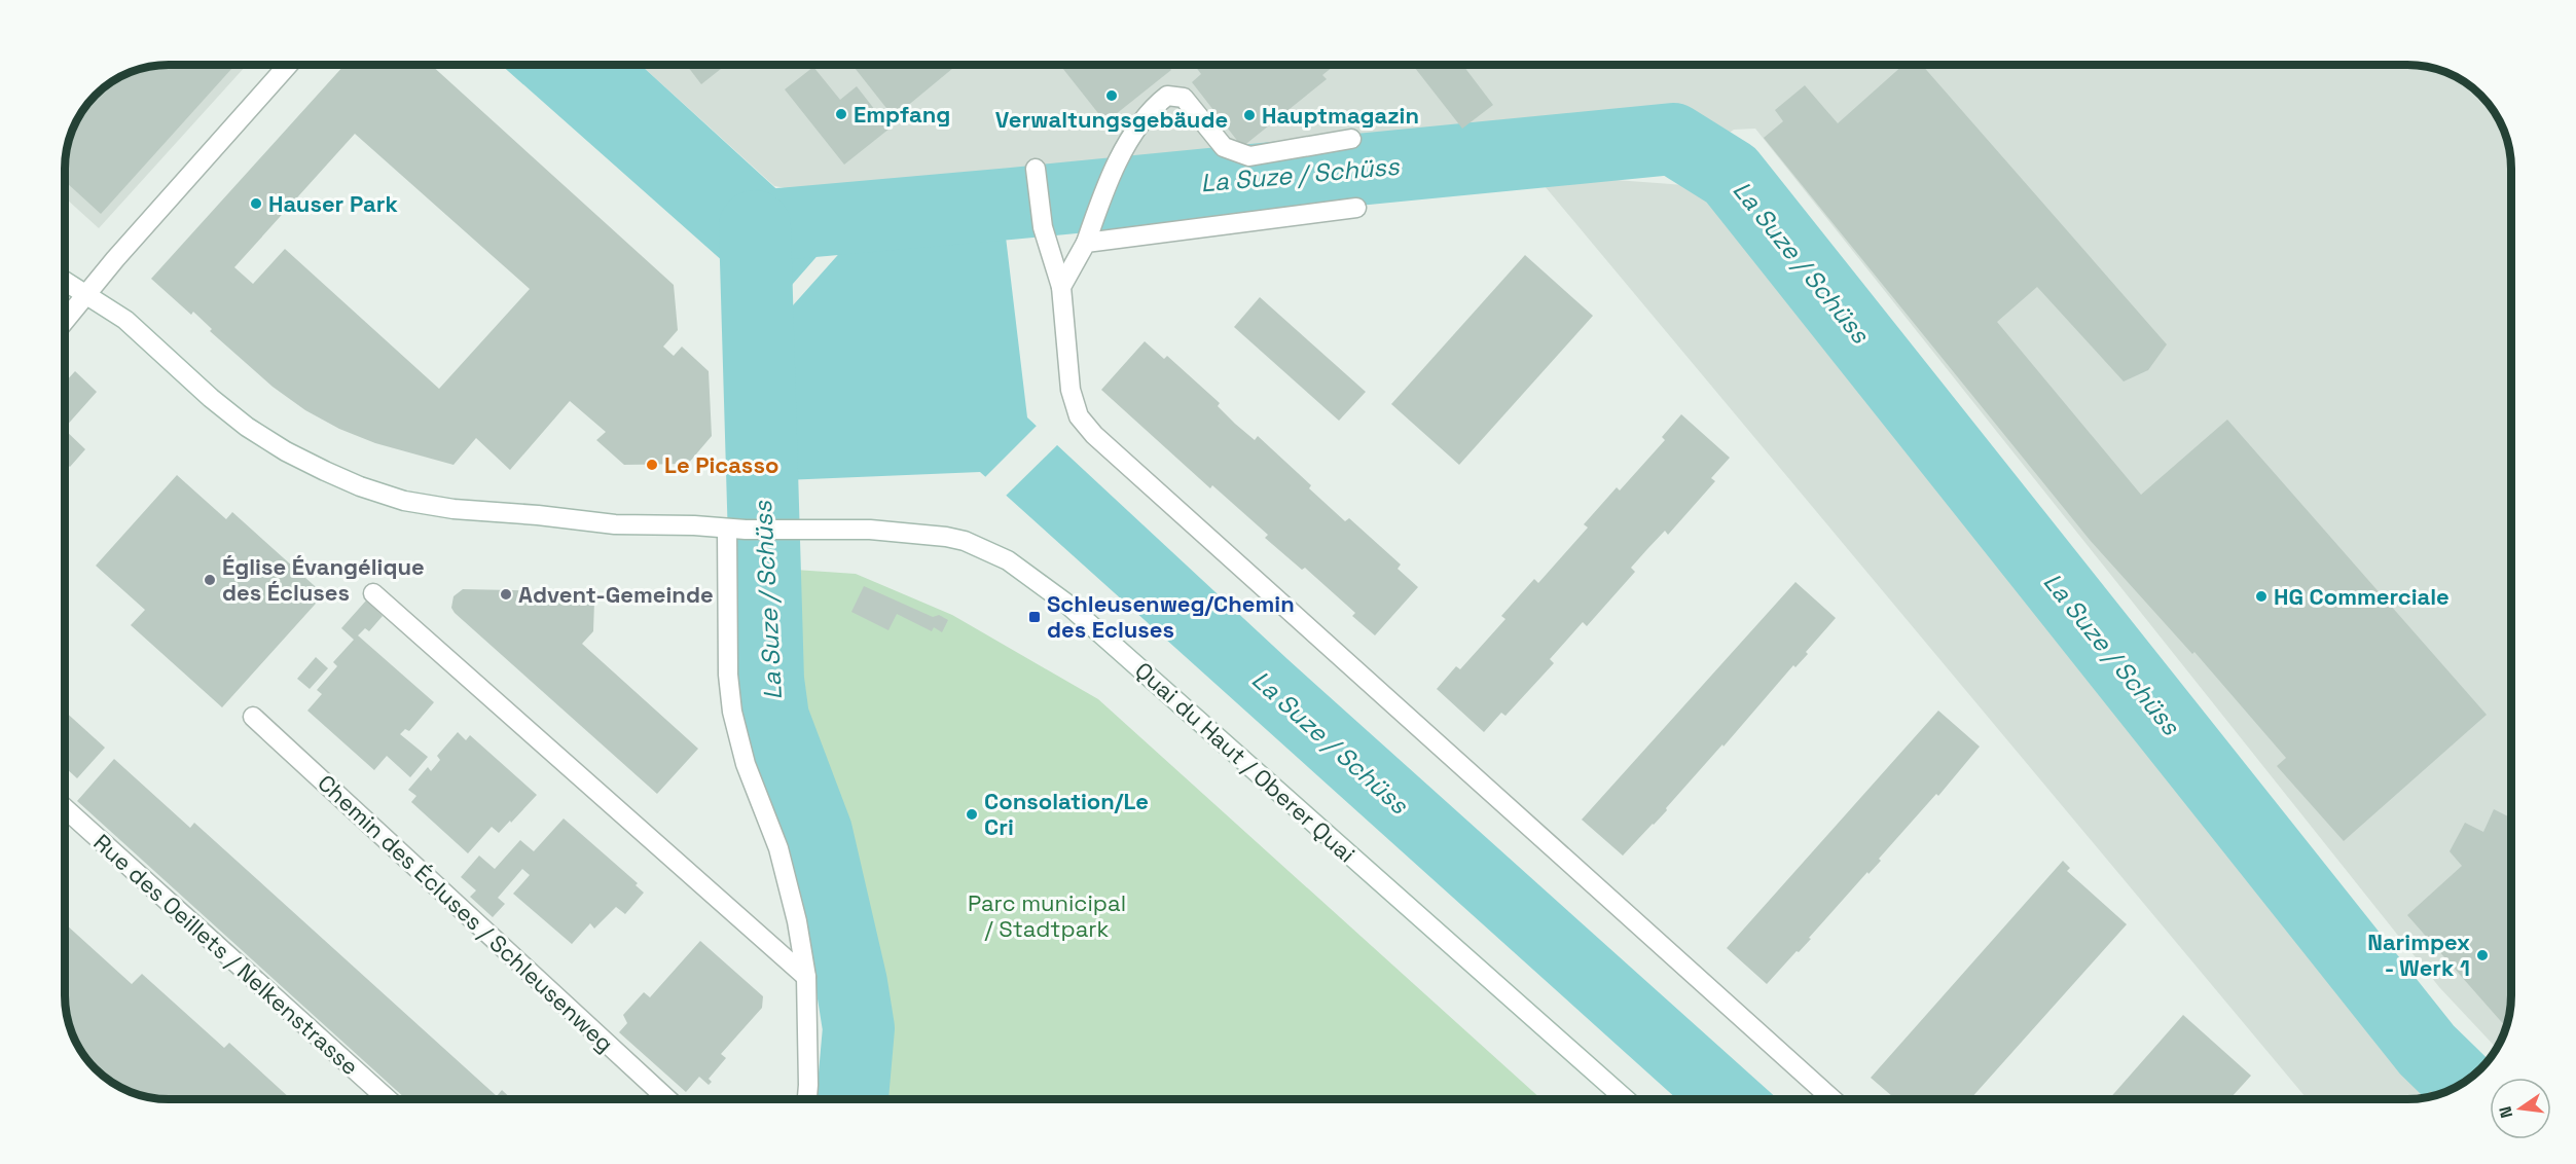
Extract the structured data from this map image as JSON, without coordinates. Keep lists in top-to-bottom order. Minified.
{"streets":{"street":["Quai du Haut / Oberer Quai","Chemin des Écluses / Schleusenweg","Rue des Oeillets / Nelkenstrasse"]},"water":["La Suze / Schüss"],"parks":["Parc municipal / Stadtpark"],"places":{"other":["Verwaltungsgebäude","Empfang","Hauptmagazin","Hauser Park","Le Picasso","Église Évangélique des Écluses","Advent-Gemeinde","HG Commerciale","Consolation/Le Cri","Narimpex - Werk 1"],"transit":["Schleusenweg/Chemin des Ecluses"]},"north":"left"}
